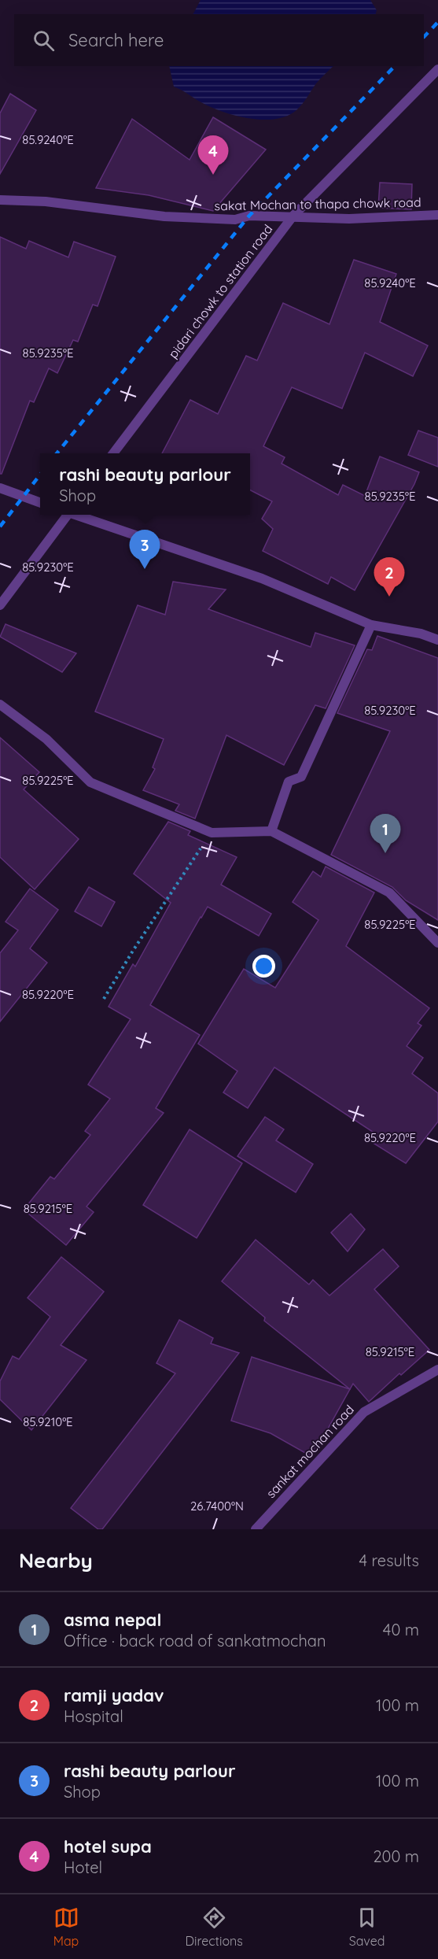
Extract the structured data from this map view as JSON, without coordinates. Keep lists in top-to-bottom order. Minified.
{"streets":{"street":["sakat Mochan to thapa chowk road","pidari chowk to station road","sankat mochan road"]},"crossings":[["sakat Mochan to thapa chowk road","pidari chowk to station road"]],"page":{"search":"Search here","pins":["4","3","2","1"],"popup":["rashi beauty parlour","Shop"],"heading":["Nearby","4 results"],"list":[{"mark":"1","name":"asma nepal","note":"Office · back road of sankatmochan","value":"40 m"},{"mark":"2","name":"ramji yadav","note":"Hospital","value":"100 m"},{"mark":"3","name":"rashi beauty parlour","note":"Shop","value":"100 m"},{"mark":"4","name":"hotel supa","note":"Hotel","value":"200 m"}],"nav":["Map","Directions","Saved"]},"coordinates":["85.9240°E","85.9235°E","85.9230°E","85.9225°E","85.9220°E","85.9215°E","85.9210°E","26.7400°N"]}
